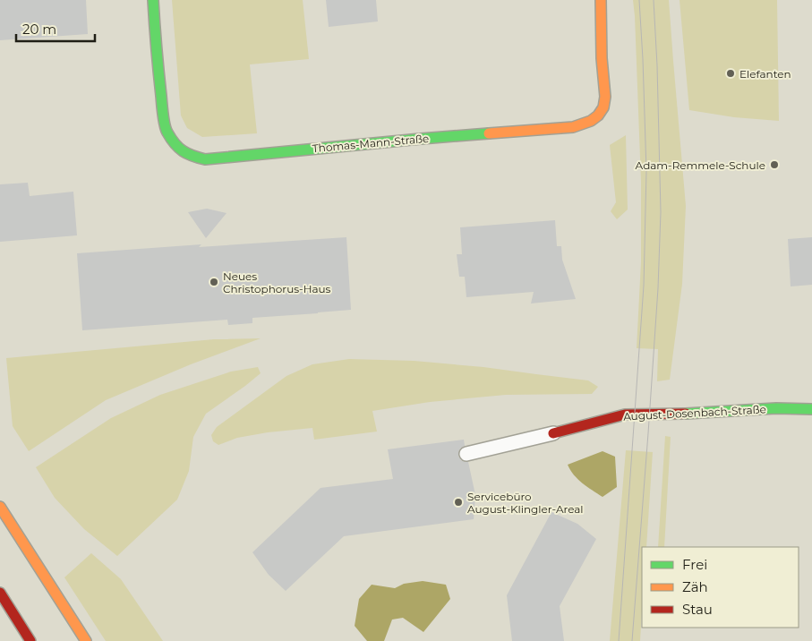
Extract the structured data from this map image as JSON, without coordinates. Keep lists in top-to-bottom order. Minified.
{"streets":{"main road":["Thomas-Mann-Straße","August-Dosenbach-Straße"]},"places":["Elefanten","Adam-Remmele-Schule","Neues Christophorus-Haus","Servicebüro August-Klingler-Areal"],"legend":["Frei","Zäh","Stau"],"scale_bar":"20 m"}
